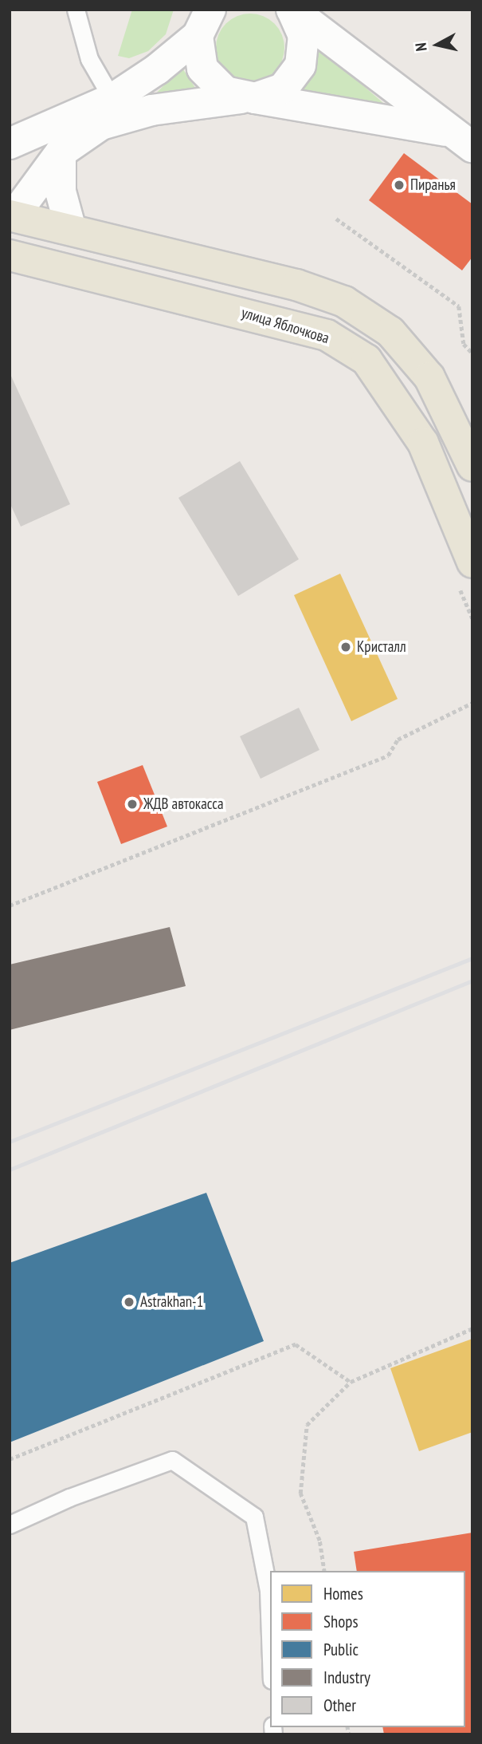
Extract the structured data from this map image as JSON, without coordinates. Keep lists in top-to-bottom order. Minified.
{"streets":{"main road":["улица Яблочкова"]},"places":["Пиранья","Кристалл","ЖДВ автокасса","Astrakhan-1"],"legend":["Homes","Shops","Public","Industry","Other"],"north":"left"}
